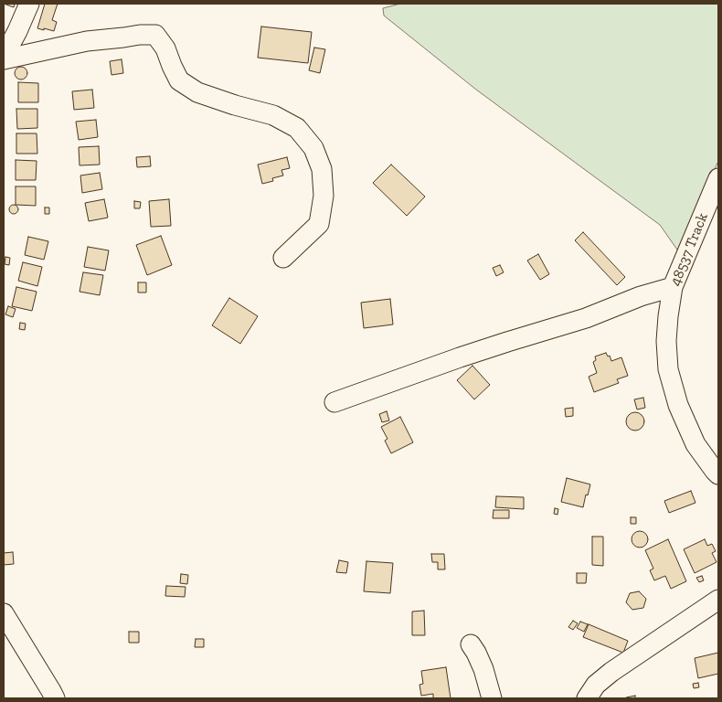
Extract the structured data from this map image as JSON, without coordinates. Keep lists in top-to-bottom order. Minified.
{"streets":{"street":["48537 Track"]}}
